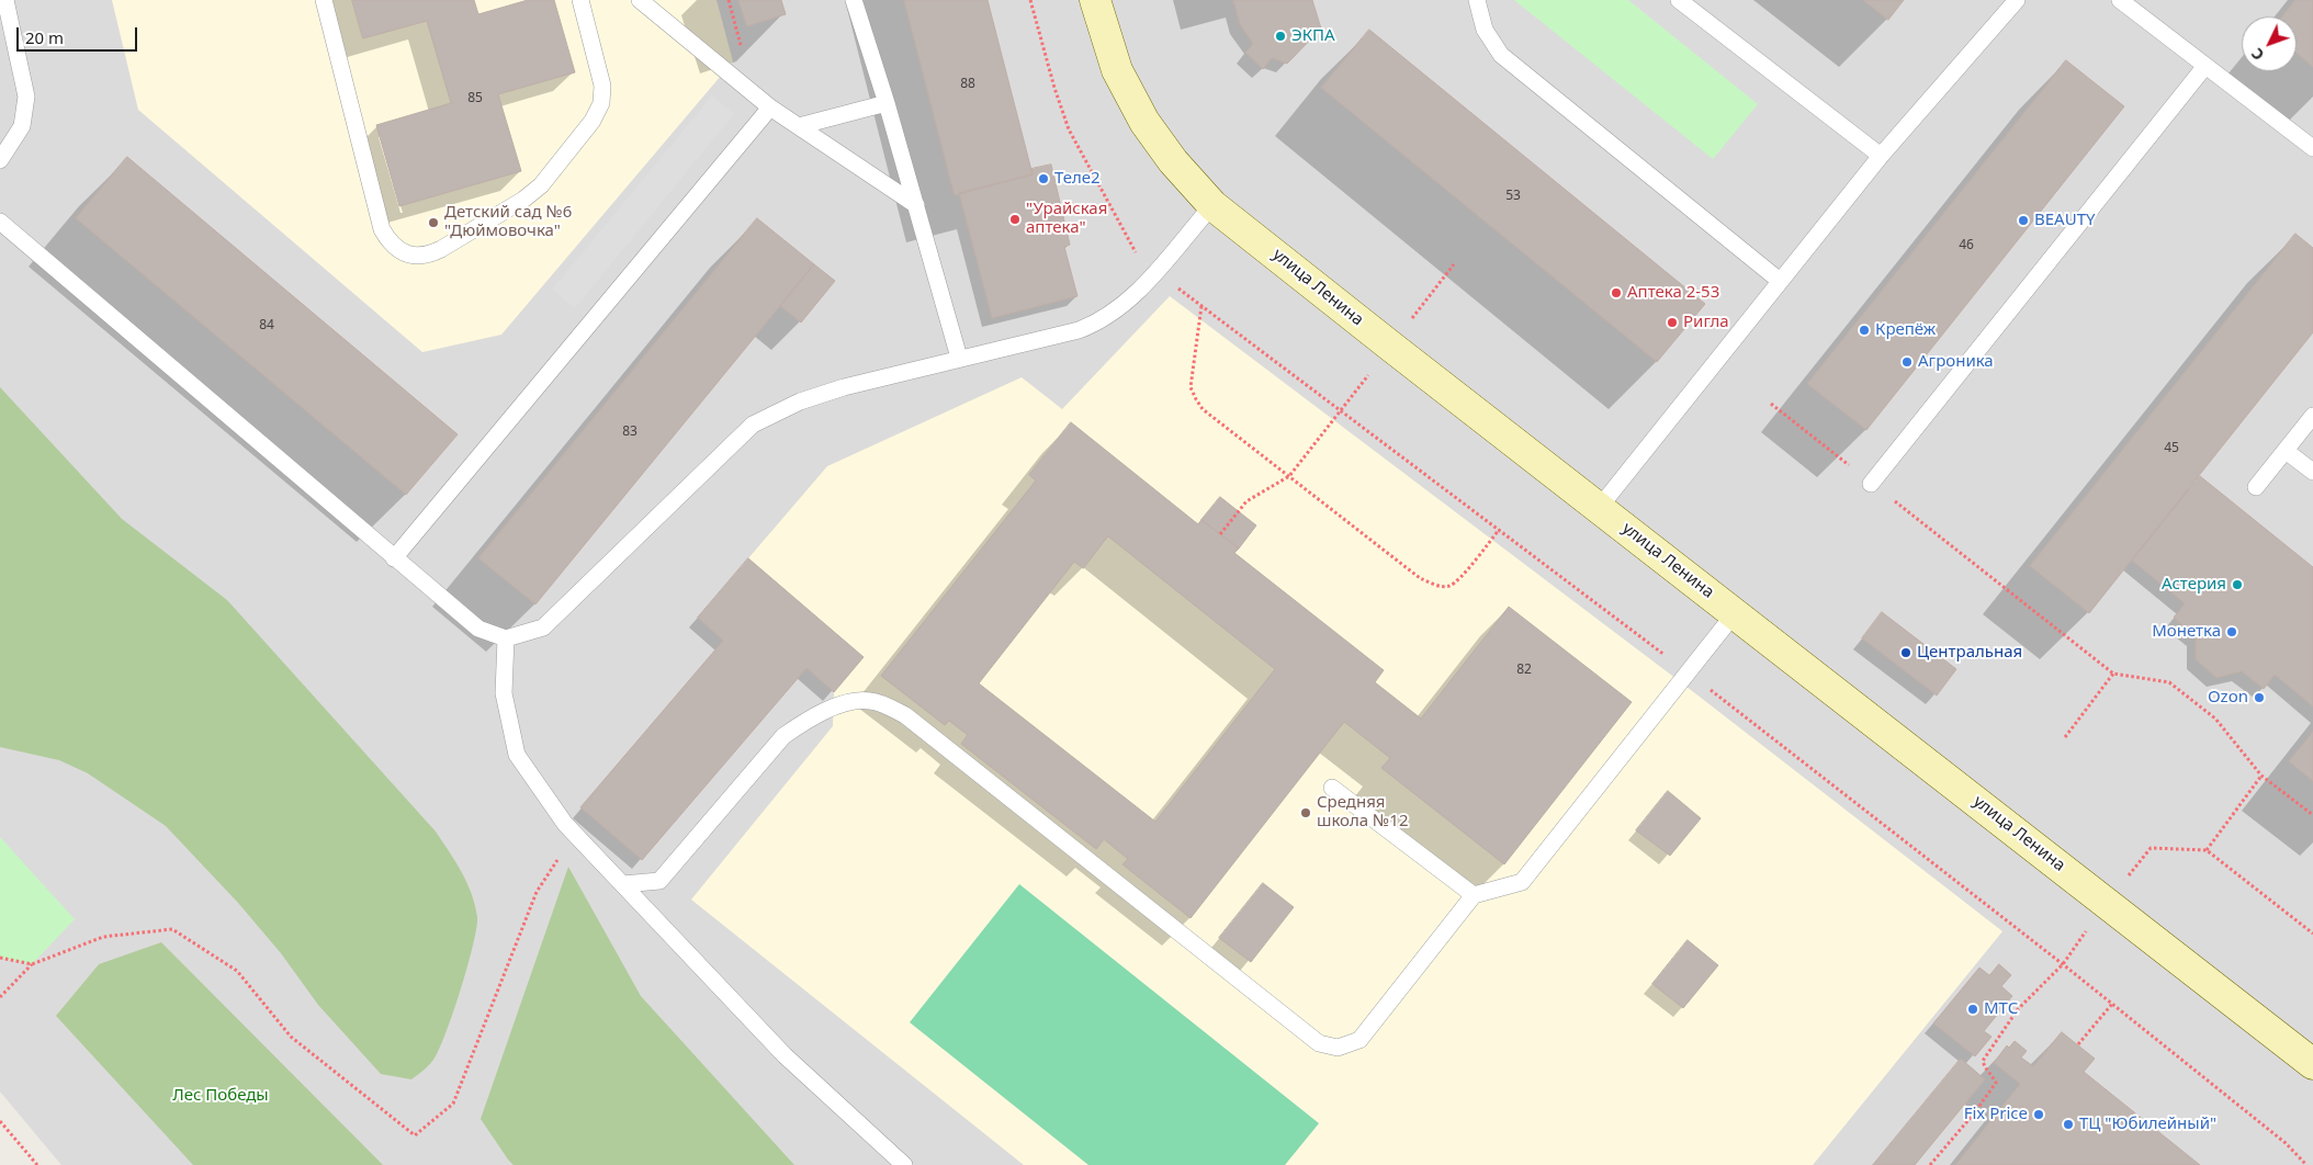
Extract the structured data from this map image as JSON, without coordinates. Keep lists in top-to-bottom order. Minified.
{"streets":{"main road":["улица Ленина"]},"parks":["Лес Победы"],"places":["ЭКПА","Теле2","\"Урайская аптека\"","BEAUTY","Детский сад №6 \"Дюймовочка\"","Аптека 2-53","Ригла","Крепёж","Агроника","Астерия","Монетка","Центральная","Ozon","Средняя школа №12","МТС","Fix Price","ТЦ \"Юбилейный\""],"house_numbers":["88","85","53","46","84","83","45","82"],"scale_bar":"20 m","north":"bottom left"}
